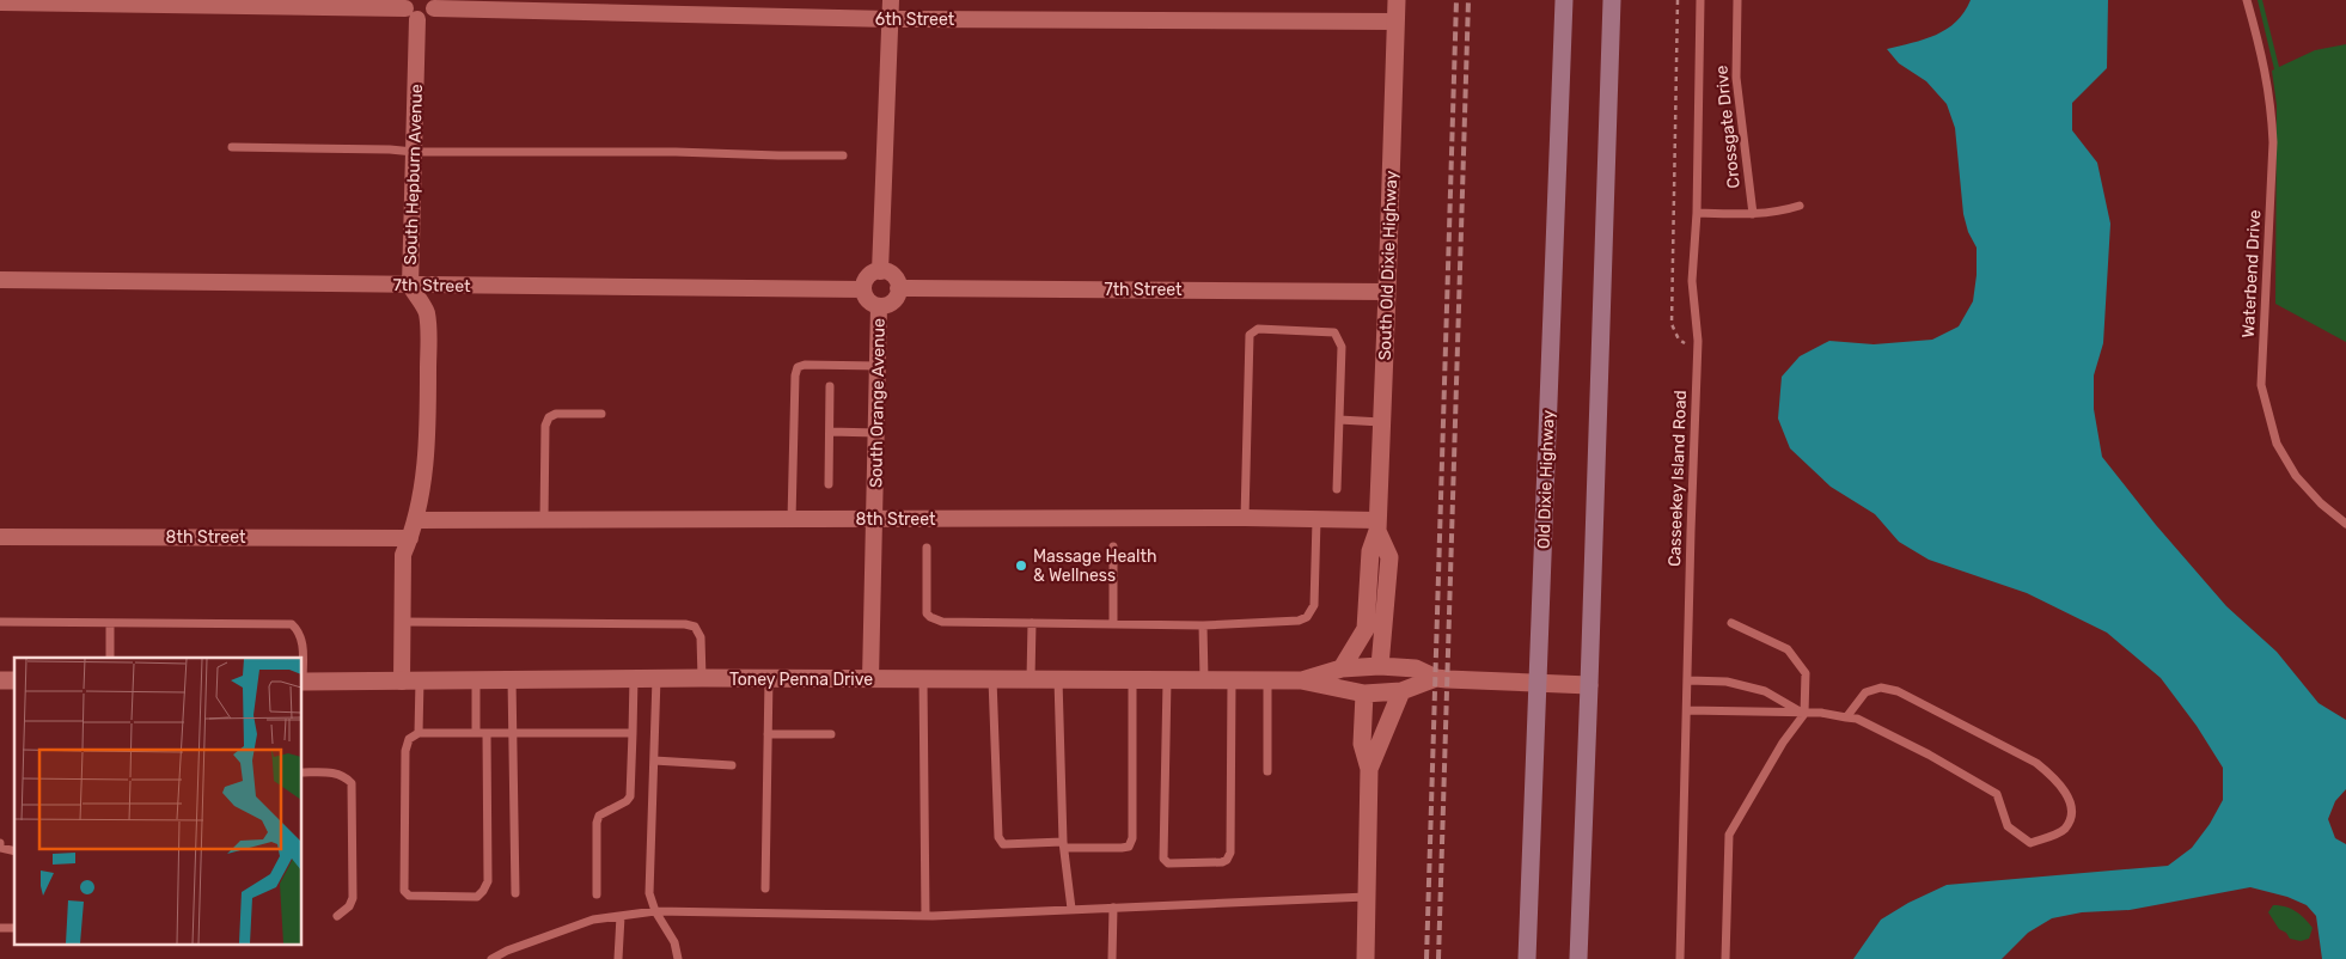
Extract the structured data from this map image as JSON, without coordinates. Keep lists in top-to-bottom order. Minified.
{"streets":{"main road":["Old Dixie Highway"],"street":["6th Street","South Hepburn Avenue","South Old Dixie Highway","7th Street","South Orange Avenue","8th Street","Toney Penna Drive"],"lane":["Crossgate Drive","Waterbend Drive","Casseekey Island Road"]},"crossings":[["6th Street","South Old Dixie Highway"],["Crossgate Drive","Casseekey Island Road"],["South Hepburn Avenue","7th Street"],["South Hepburn Avenue","8th Street"],["South Hepburn Avenue","Toney Penna Drive"],["South Old Dixie Highway","7th Street"],["South Old Dixie Highway","8th Street"],["South Old Dixie Highway","Toney Penna Drive"],["7th Street","South Orange Avenue"],["South Orange Avenue","8th Street"],["South Orange Avenue","Toney Penna Drive"],["Old Dixie Highway","Toney Penna Drive"]],"places":["Massage Health & Wellness"]}
